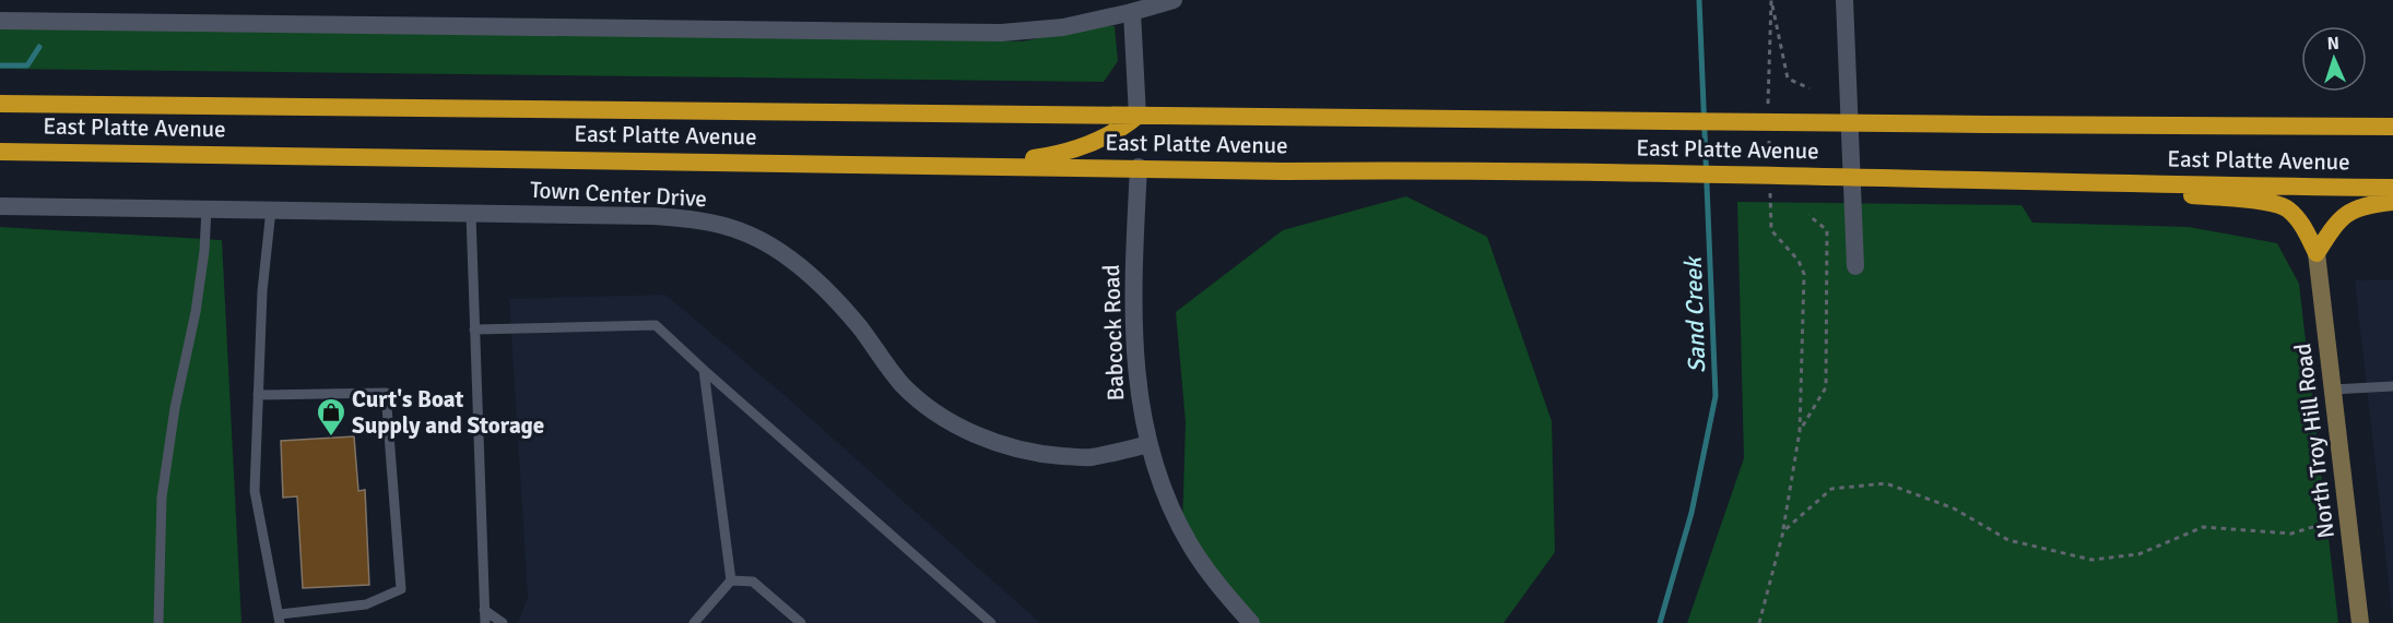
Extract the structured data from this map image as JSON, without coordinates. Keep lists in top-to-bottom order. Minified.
{"streets":{"highway":["East Platte Avenue"],"main road":["North Troy Hill Road"],"street":["Town Center Drive","Babcock Road"]},"crossings":[["East Platte Avenue","Babcock Road"],["Town Center Drive","Babcock Road"]],"water":["Sand Creek"],"places":{"shop":["Curt's Boat Supply and Storage"]},"north":"top"}
